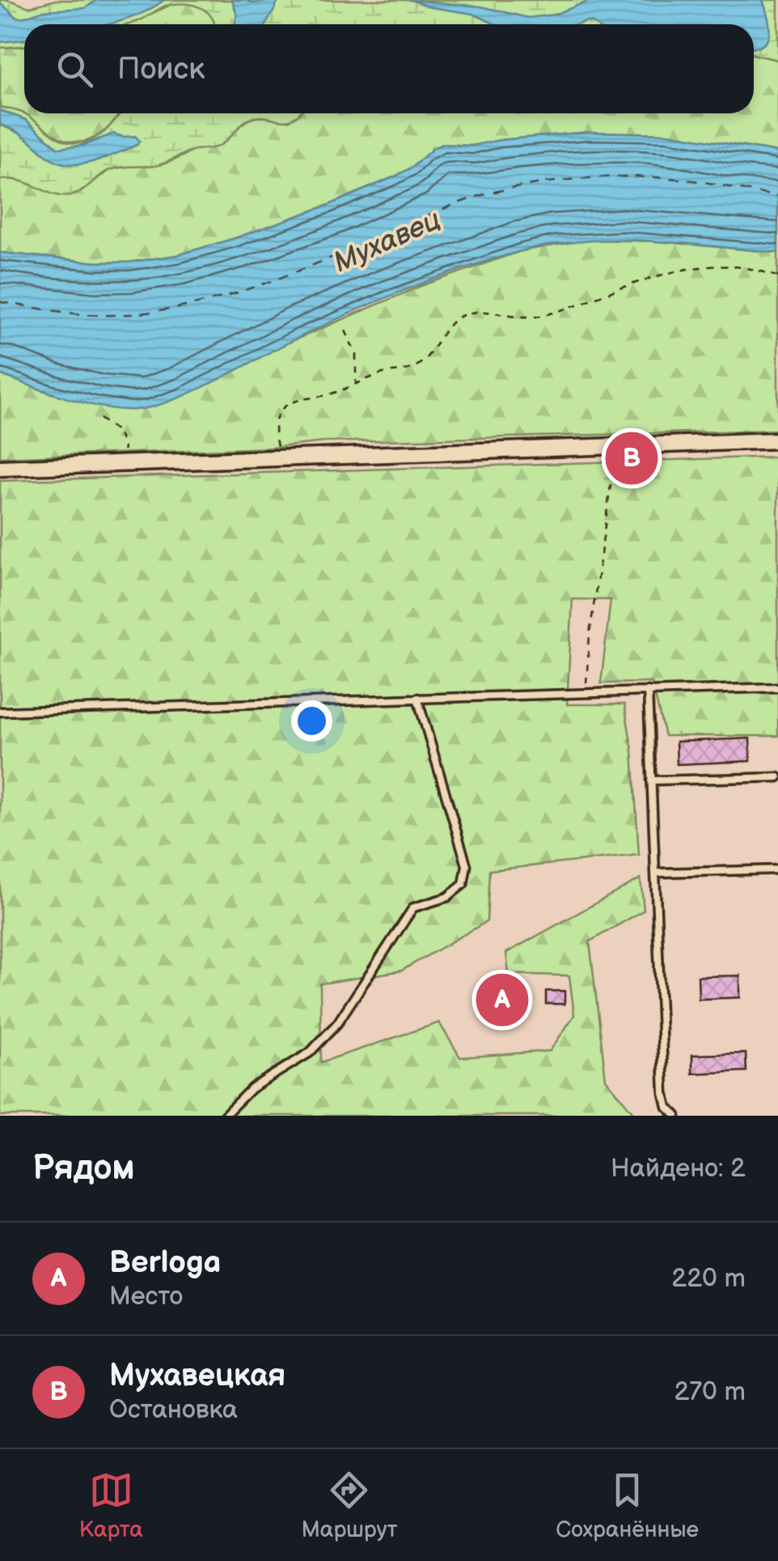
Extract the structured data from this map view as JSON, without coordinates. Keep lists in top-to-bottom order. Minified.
{"water":["Мухавец"],"page":{"search":"Поиск","pins":["B","A"],"heading":["Рядом","Найдено: 2"],"list":[{"mark":"A","name":"Berloga","note":"Место","value":"220 m"},{"mark":"B","name":"Мухавецкая","note":"Остановка","value":"270 m"}],"nav":["Карта","Маршрут","Сохранённые"]}}
